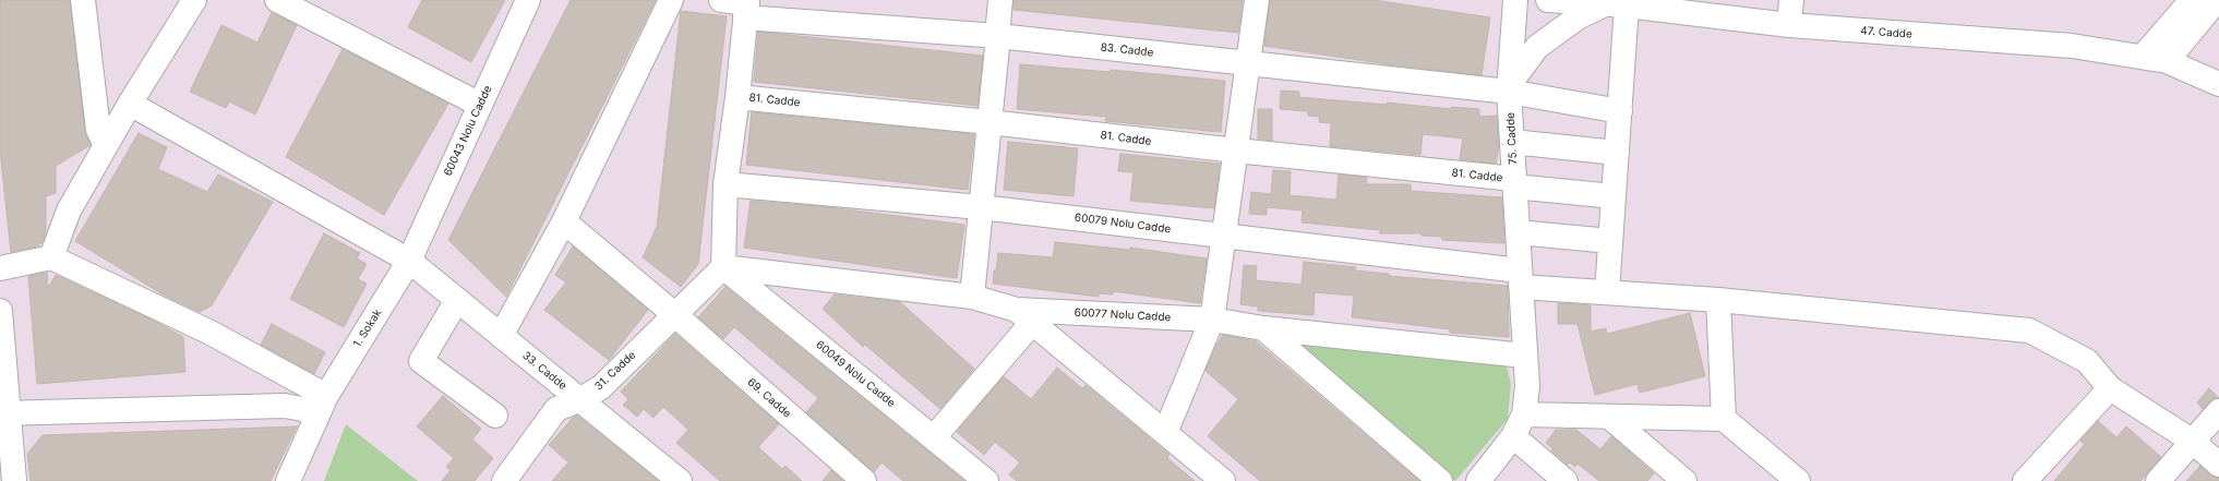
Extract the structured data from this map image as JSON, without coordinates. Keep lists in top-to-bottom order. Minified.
{"streets":{"street":["47. Cadde","83. Cadde","81. Cadde","60043 Nolu Cadde","75. Cadde","60079 Nolu Cadde","60077 Nolu Cadde","1. Sokak","33. Cadde","31. Cadde","60049 Nolu Cadde","69. Cadde"]},"crossings":[["83. Cadde","75. Cadde"],["81. Cadde","75. Cadde"],["60043 Nolu Cadde","1. Sokak"],["60043 Nolu Cadde","33. Cadde"],["75. Cadde","60079 Nolu Cadde"],["75. Cadde","60077 Nolu Cadde"],["60077 Nolu Cadde","31. Cadde"],["60077 Nolu Cadde","60049 Nolu Cadde"],["1. Sokak","33. Cadde"],["33. Cadde","31. Cadde"],["31. Cadde","60049 Nolu Cadde"],["31. Cadde","69. Cadde"]]}
